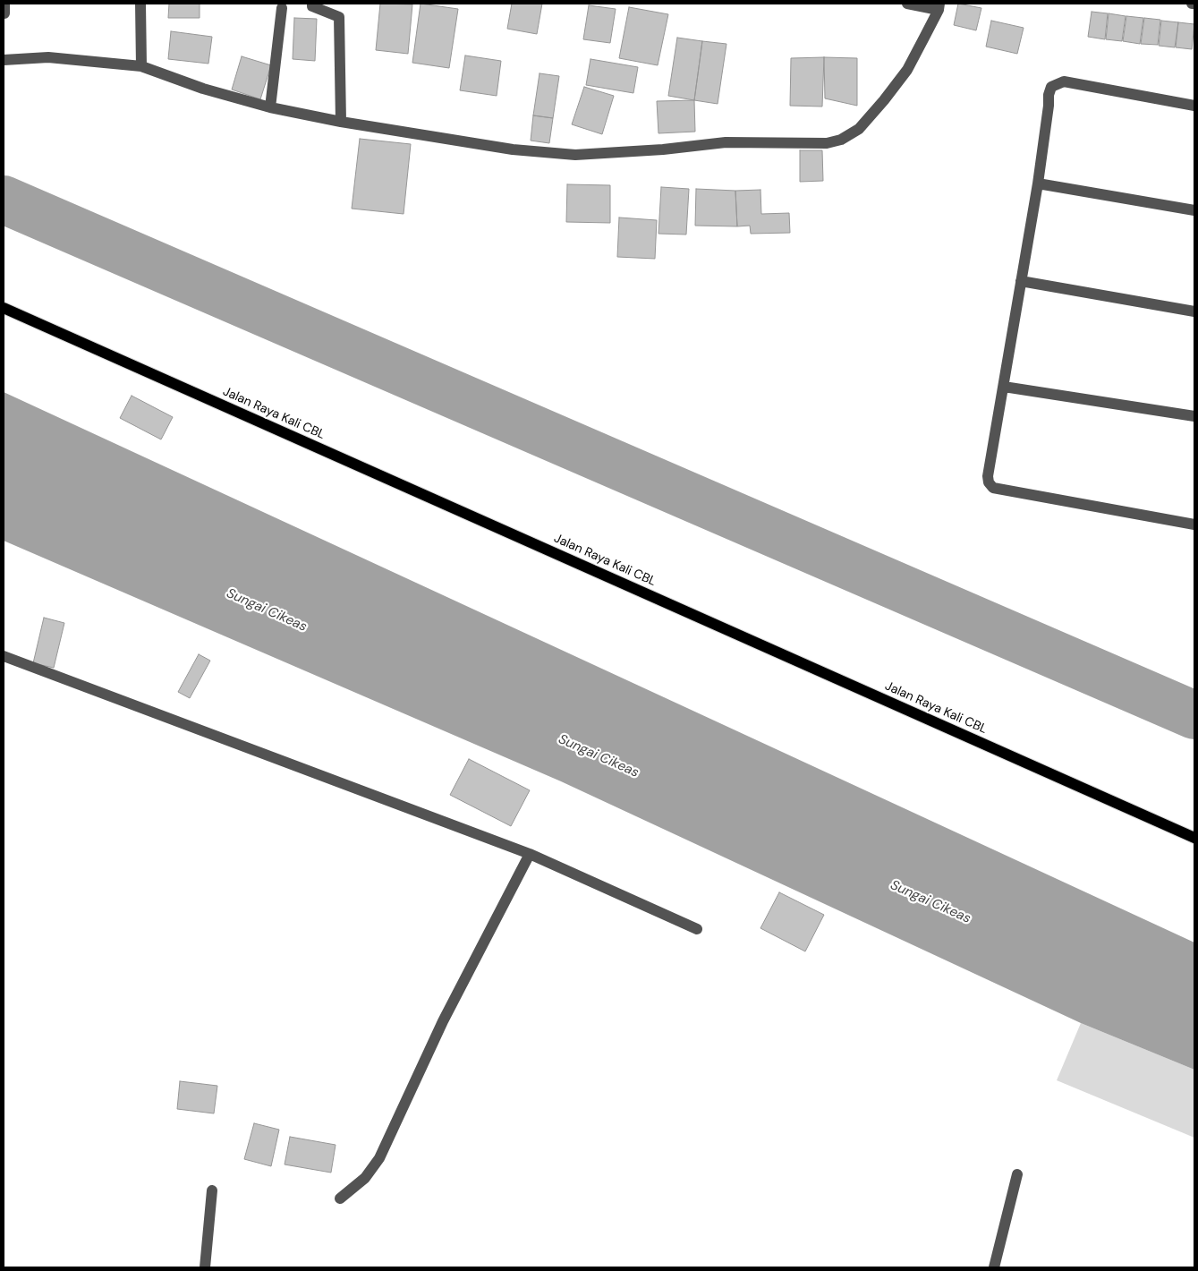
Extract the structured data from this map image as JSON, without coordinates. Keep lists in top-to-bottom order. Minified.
{"streets":{"main road":["Jalan Raya Kali CBL"]},"water":["Sungai Cikeas"]}
